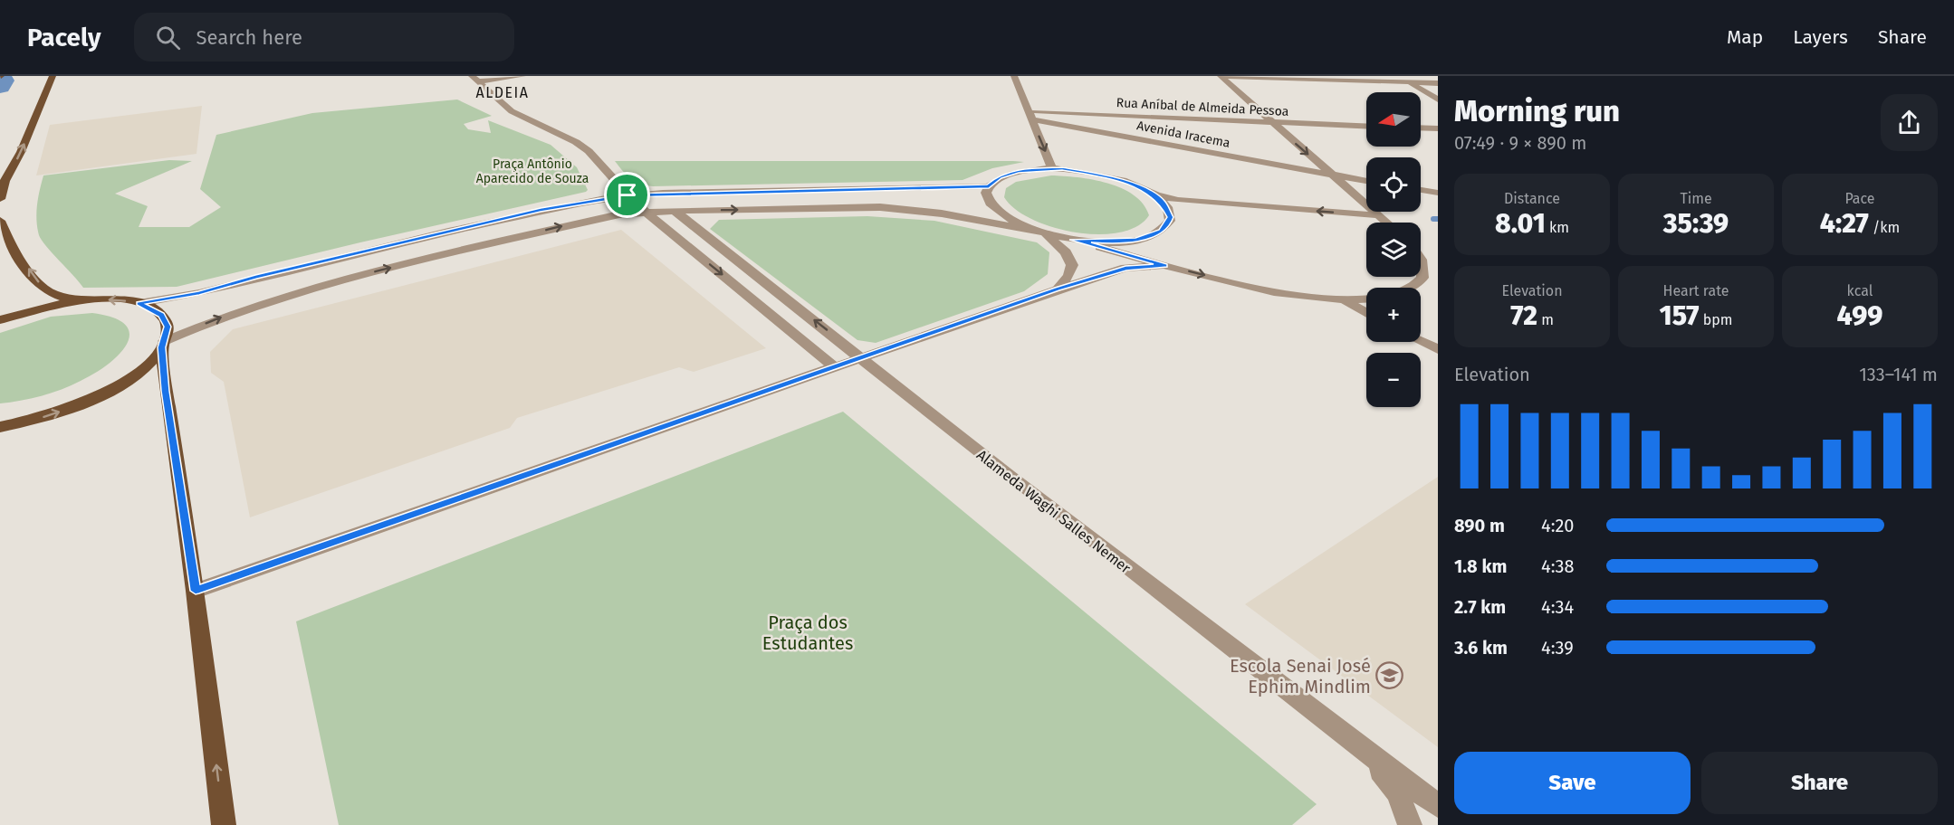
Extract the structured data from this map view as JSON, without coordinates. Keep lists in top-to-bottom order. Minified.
{"streets":{"street":["Rua Aníbal de Almeida Pessoa","Avenida Iracema","Alameda Waghi Salles Nemer"]},"crossings":[["Rua Aníbal de Almeida Pessoa","Avenida Iracema"]],"districts":["ALDEIA"],"parks":["Praça Antônio Aparecido de Souza","Praça dos Estudantes"],"places":{"school or university":["Escola Senai José Ephim Mindlim"]},"north":"left","page":{"header":"Pacely","search":"Search here","nav":["Map","Layers","Share"],"heading":["Morning run","07:49 · 9 × 890 m"],"map_buttons":["+","−"],"stats":[["Distance","8.01 km"],["Time","35:39"],["Pace","4:27 /km"],["Elevation","72 m"],["Heart rate","157 bpm"],["kcal","499"]],"chart":["Elevation","133–141 m"],"list":[{"name":"890 m","note":"4:20"},{"name":"1.8 km","note":"4:38"},{"name":"2.7 km","note":"4:34"},{"name":"3.6 km","note":"4:39"}],"buttons":["Save","Share"]}}
